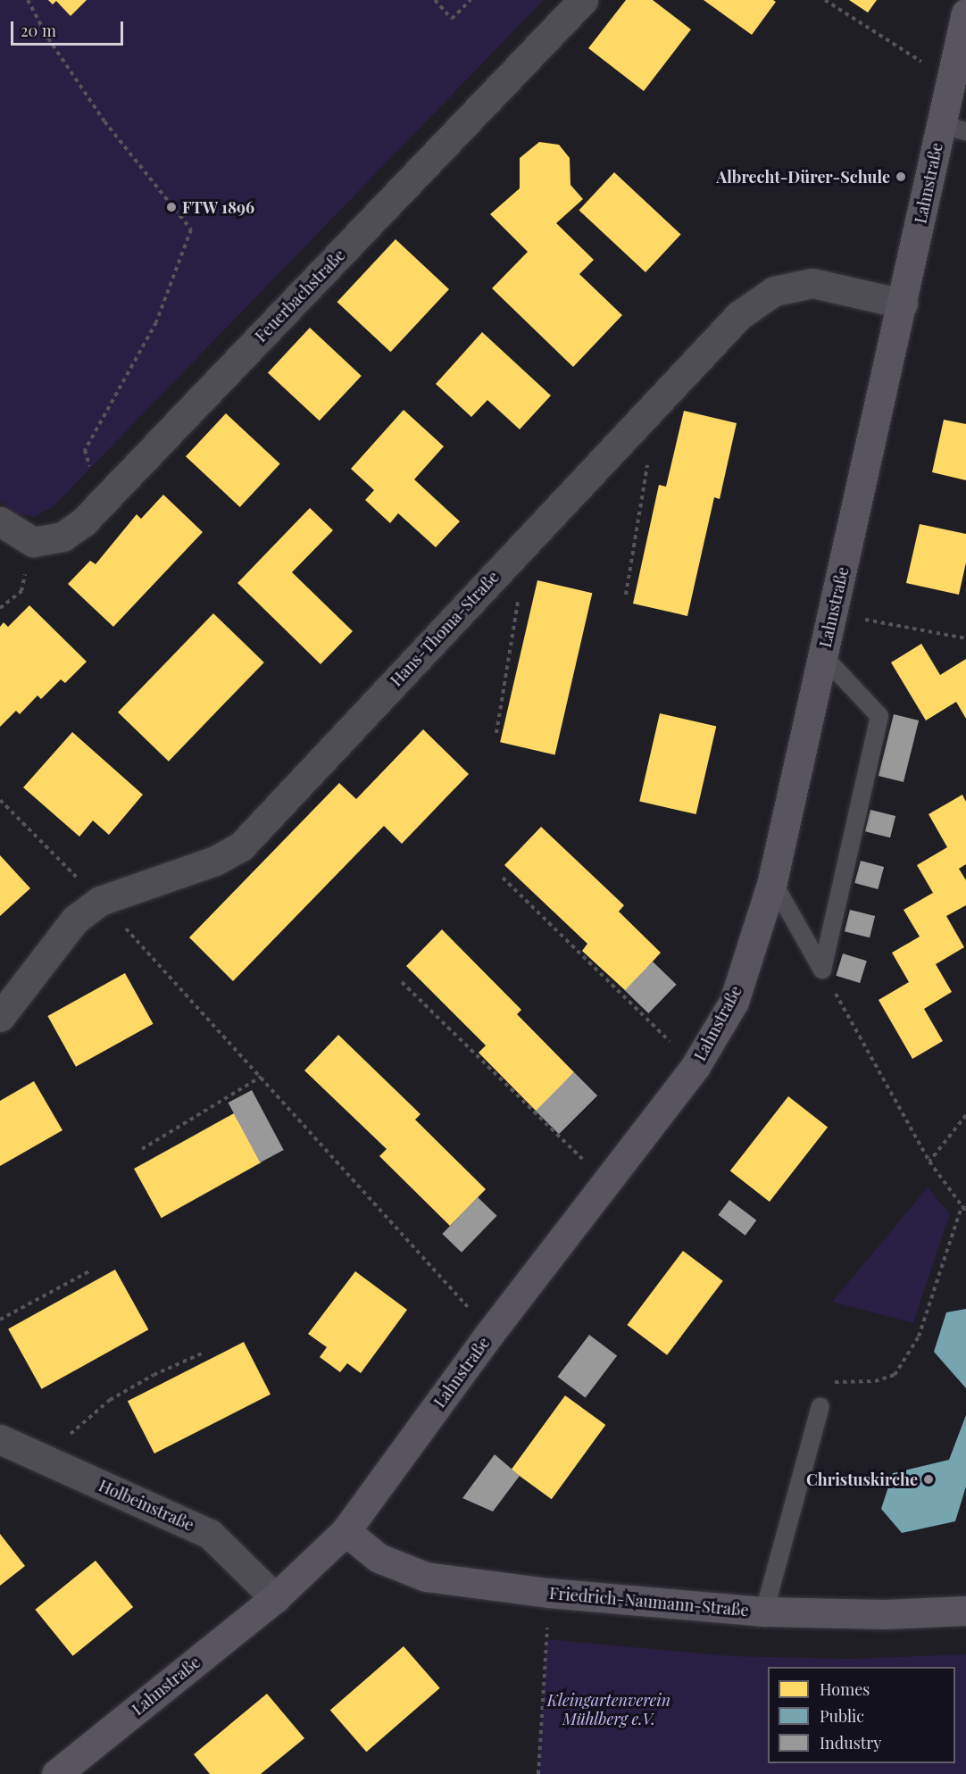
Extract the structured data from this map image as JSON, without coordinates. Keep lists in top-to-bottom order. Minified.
{"streets":{"street":["Lahnstraße","Feuerbachstraße","Hans-Thoma-Straße","Holbeinstraße","Friedrich-Naumann-Straße"]},"crossings":[["Lahnstraße","Hans-Thoma-Straße"],["Lahnstraße","Holbeinstraße"],["Lahnstraße","Friedrich-Naumann-Straße"]],"parks":["Kleingartenverein Mühlberg e.V."],"places":["Albrecht-Dürer-Schule","FTW 1896","Christuskirche"],"legend":["Homes","Public","Industry"],"scale_bar":"20 m"}
